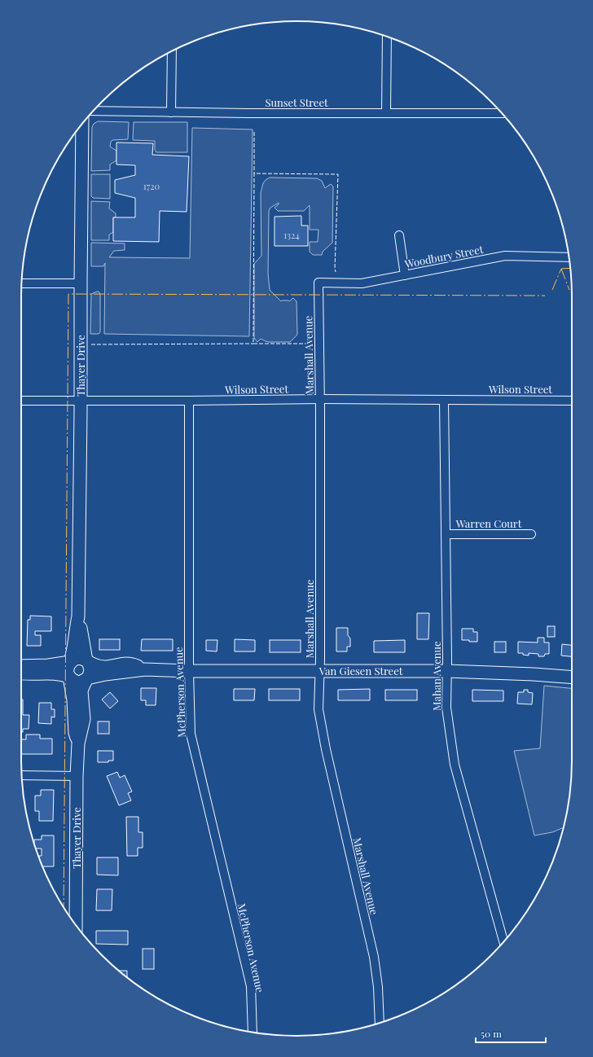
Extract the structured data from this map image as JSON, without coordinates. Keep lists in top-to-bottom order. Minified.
{"streets":{"street":["Sunset Street","Woodbury Street","Marshall Avenue","Thayer Drive","Wilson Street","Warren Court","Van Giesen Street","Mahan Avenue","McPherson Avenue"]},"crossings":[["Woodbury Street","Marshall Avenue"],["Marshall Avenue","Wilson Street"],["Marshall Avenue","Van Giesen Street"],["Thayer Drive","Wilson Street"],["Thayer Drive","Van Giesen Street"],["Wilson Street","Mahan Avenue"],["Wilson Street","McPherson Avenue"],["Warren Court","Mahan Avenue"],["Van Giesen Street","Mahan Avenue"],["Van Giesen Street","McPherson Avenue"]],"house_numbers":["1720","1324"],"scale_bar":"50 m"}
